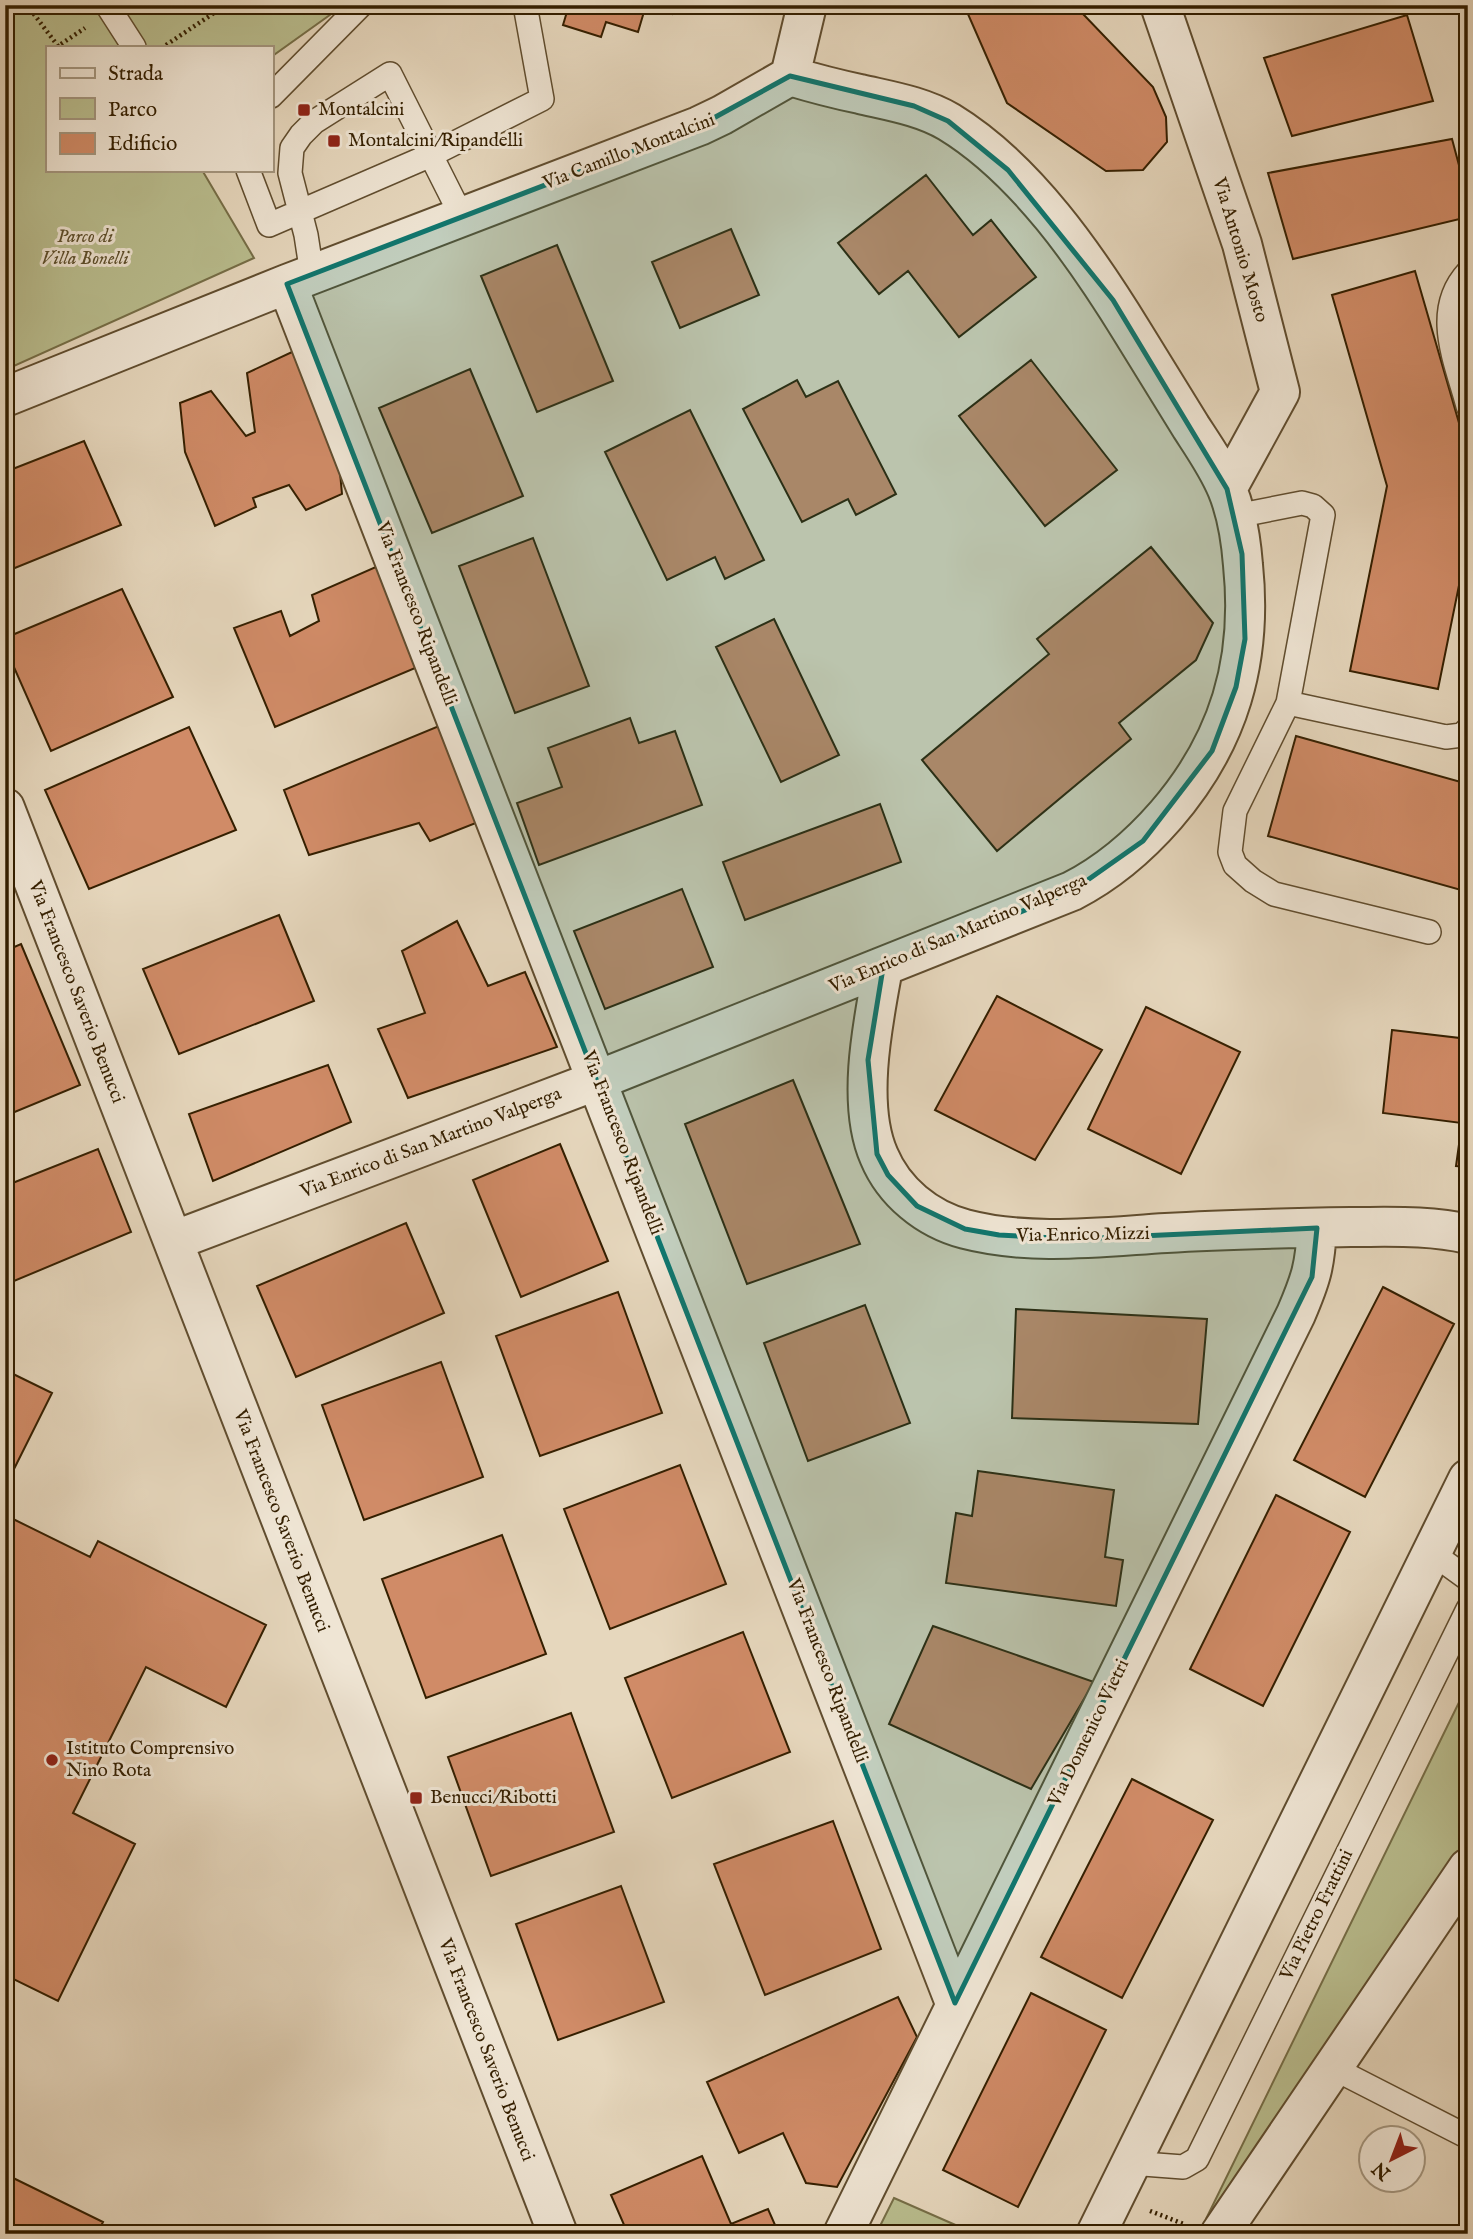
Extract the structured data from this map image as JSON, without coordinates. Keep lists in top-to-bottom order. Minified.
{"streets":{"street":["Via Camillo Montalcini","Via Antonio Mosto","Via Francesco Ripandelli","Via Enrico di San Martino Valperga","Via Francesco Saverio Benucci","Via Enrico Mizzi","Via Domenico Vietri"],"lane":["Via Pietro Frattini"]},"crossings":[["Via Camillo Montalcini","Via Francesco Ripandelli"],["Via Camillo Montalcini","Via Enrico di San Martino Valperga"],["Via Antonio Mosto","Via Enrico di San Martino Valperga"],["Via Francesco Ripandelli","Via Enrico di San Martino Valperga"],["Via Francesco Ripandelli","Via Domenico Vietri"],["Via Enrico di San Martino Valperga","Via Francesco Saverio Benucci"],["Via Enrico di San Martino Valperga","Via Enrico Mizzi"],["Via Enrico Mizzi","Via Domenico Vietri"]],"parks":["Parco di Villa Bonelli"],"places":{"transit":["Montalcini","Montalcini/Ripandelli","Benucci/Ribotti"],"other":["Istituto Comprensivo Nino Rota"]},"legend":["Strada","Parco","Edificio"],"north":"bottom left"}
